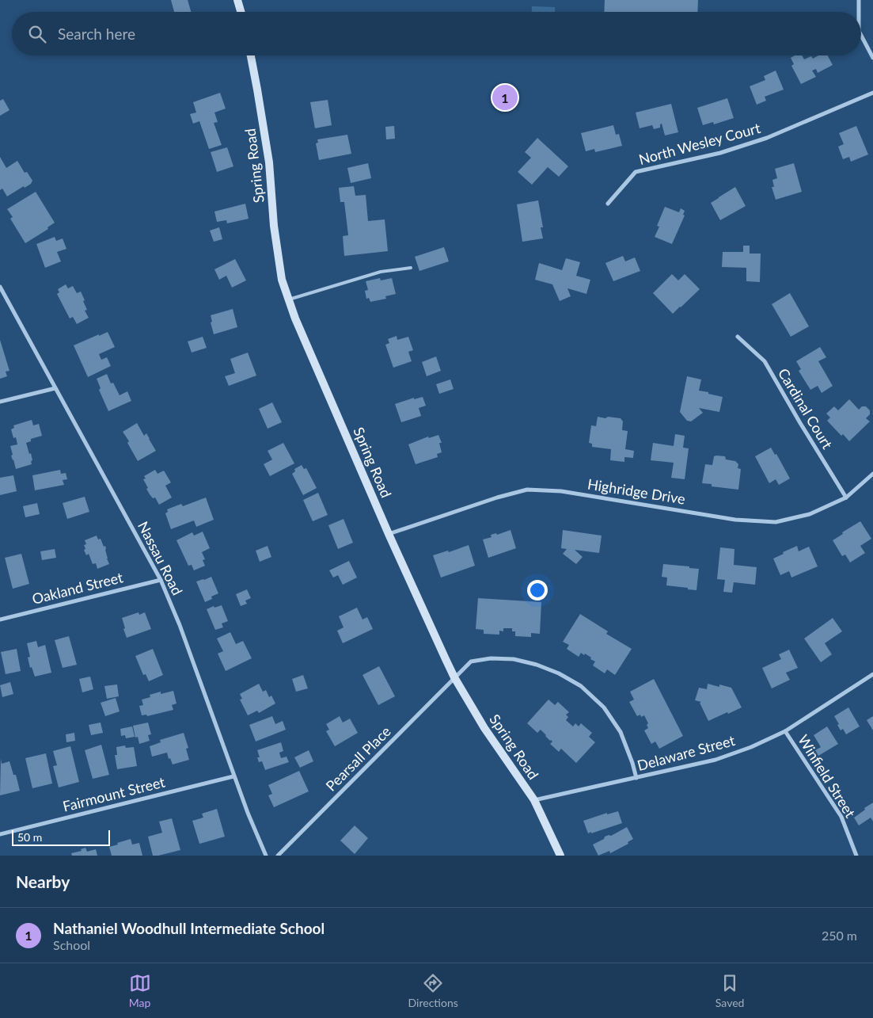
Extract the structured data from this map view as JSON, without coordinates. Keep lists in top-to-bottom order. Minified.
{"streets":{"main road":["Spring Road"],"street":["North Wesley Court","Cardinal Court","Highridge Drive","Nassau Road","Oakland Street","Delaware Street","Pearsall Place","Winfield Street","Fairmount Street"]},"crossings":[["Spring Road","Highridge Drive"],["Spring Road","Delaware Street"],["Spring Road","Pearsall Place"],["Cardinal Court","Highridge Drive"],["Nassau Road","Oakland Street"],["Nassau Road","Fairmount Street"],["Delaware Street","Pearsall Place"],["Delaware Street","Winfield Street"]],"scale_bar":"50 m","page":{"search":"Search here","pins":"1","scale":"50 m","heading":"Nearby","list":[{"mark":"1","name":"Nathaniel Woodhull Intermediate School","note":"School","value":"250 m"}],"nav":["Map","Directions","Saved"]}}
